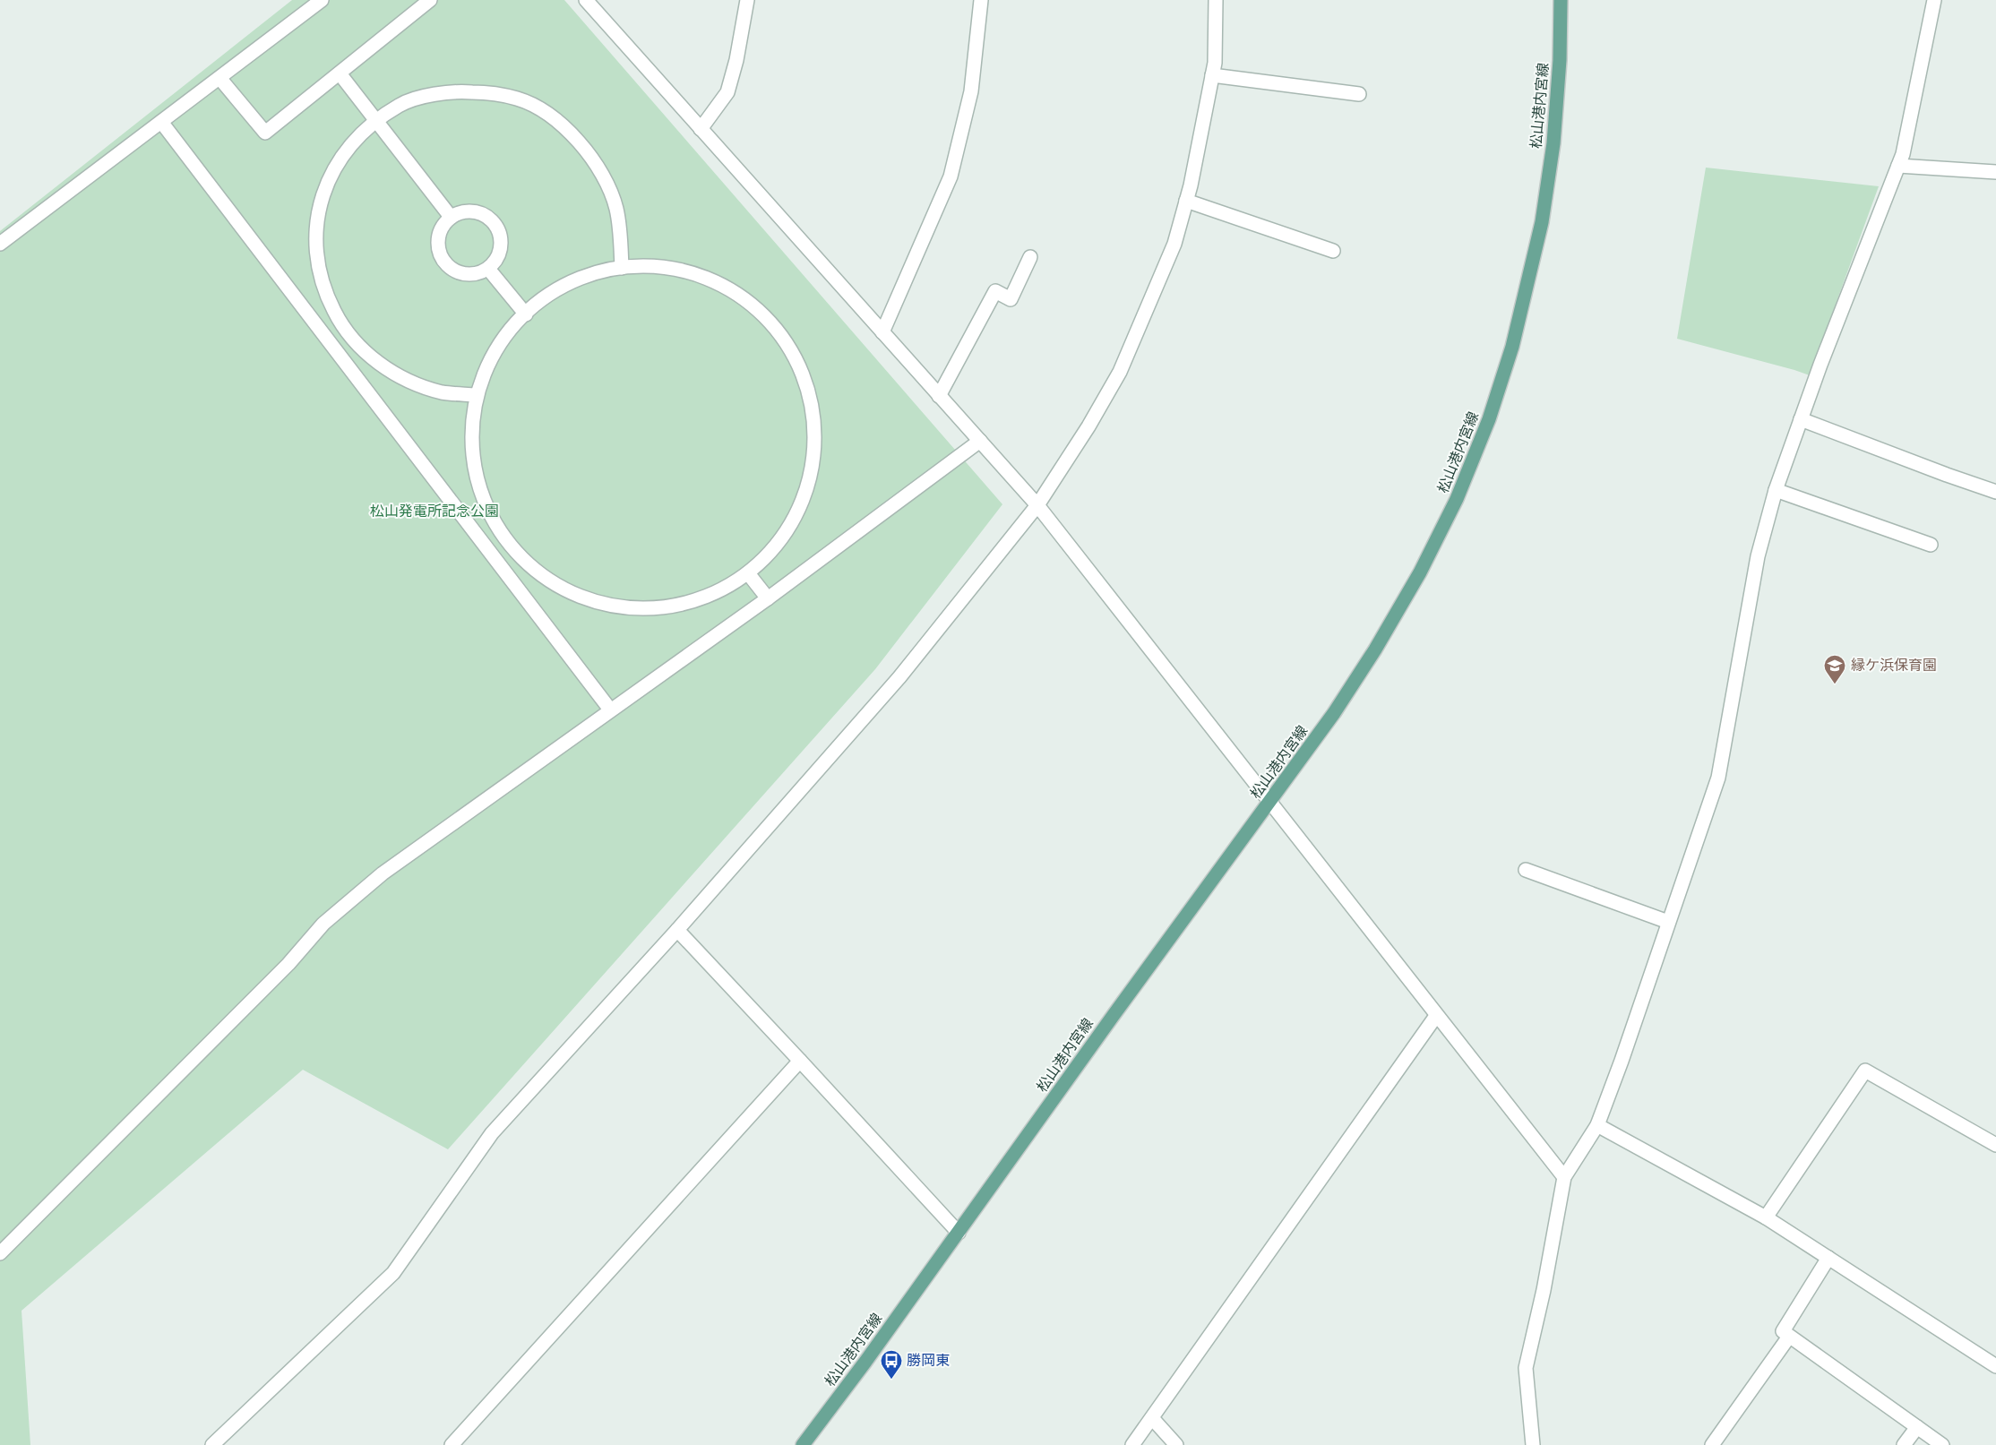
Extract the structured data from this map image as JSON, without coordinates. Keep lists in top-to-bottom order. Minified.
{"streets":{"main road":["松山港内宮線"]},"parks":["松山発電所記念公園"],"places":{"school or university":["縁ケ浜保育園"],"bus stop":["勝岡東"]}}
